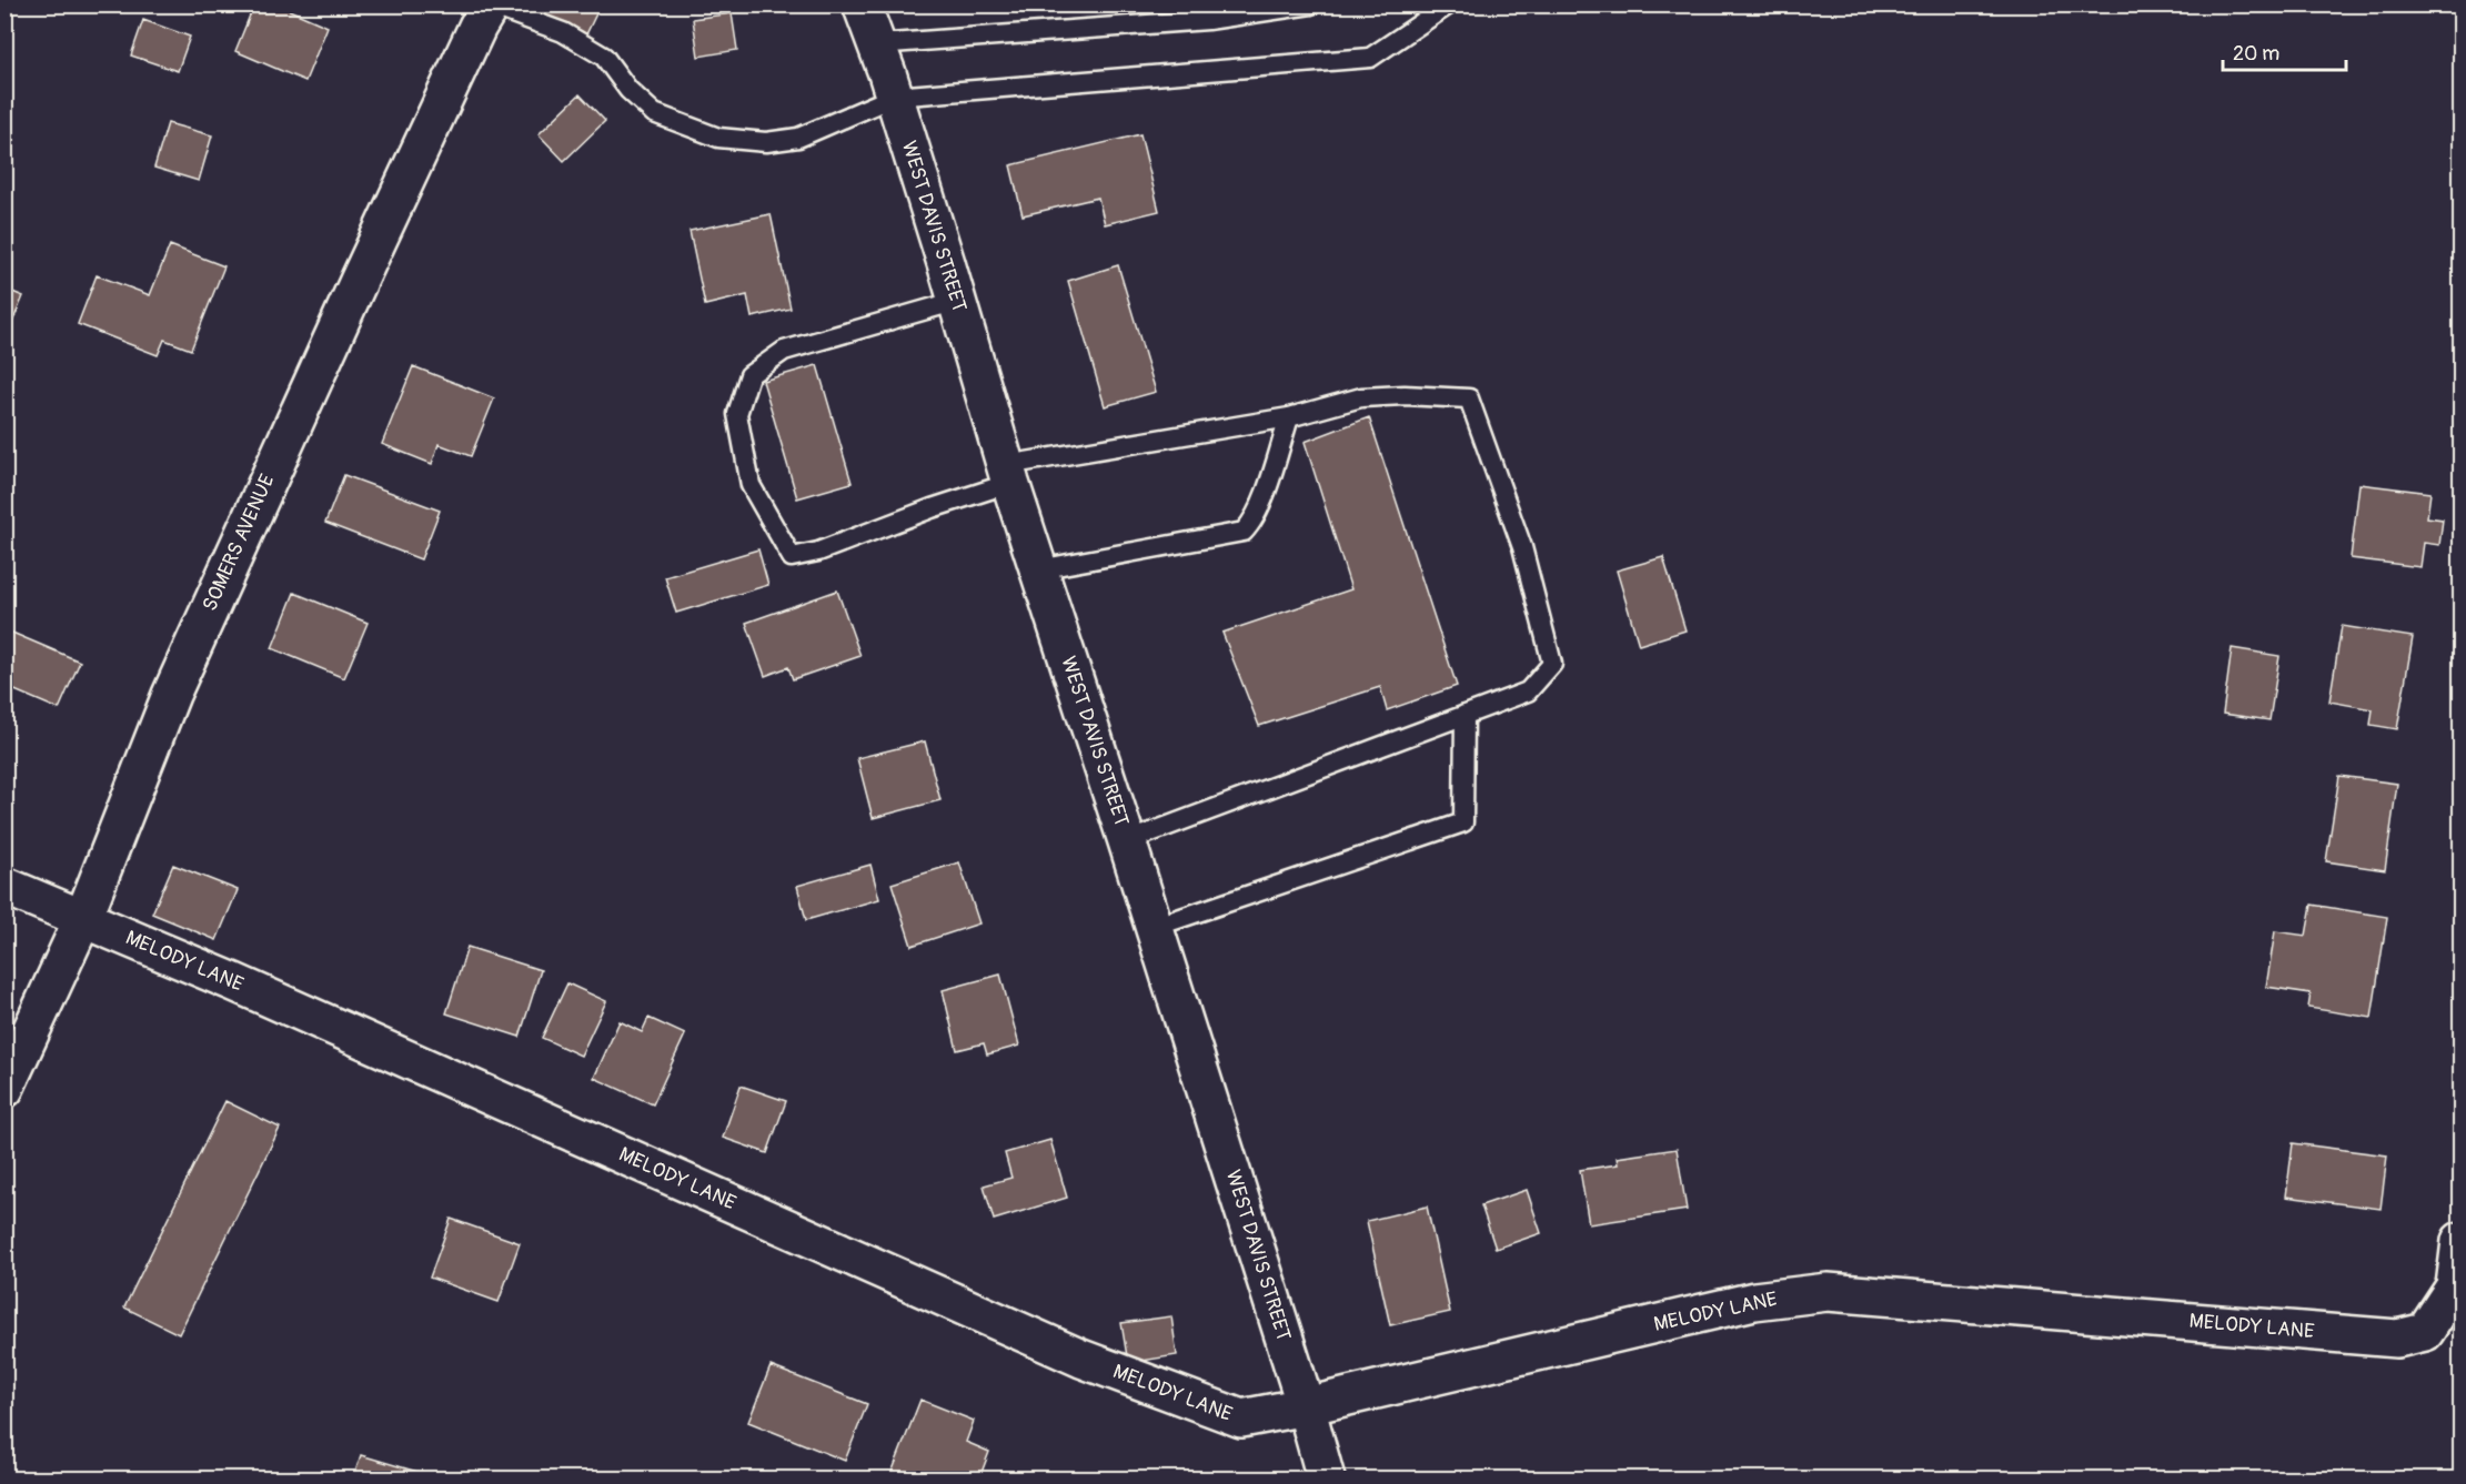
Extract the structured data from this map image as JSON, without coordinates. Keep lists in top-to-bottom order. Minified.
{"streets":{"street":["WEST DAVIS STREET","SOMERS AVENUE","MELODY LANE"]},"crossings":[["WEST DAVIS STREET","MELODY LANE"],["SOMERS AVENUE","MELODY LANE"]],"scale_bar":"20 m"}
